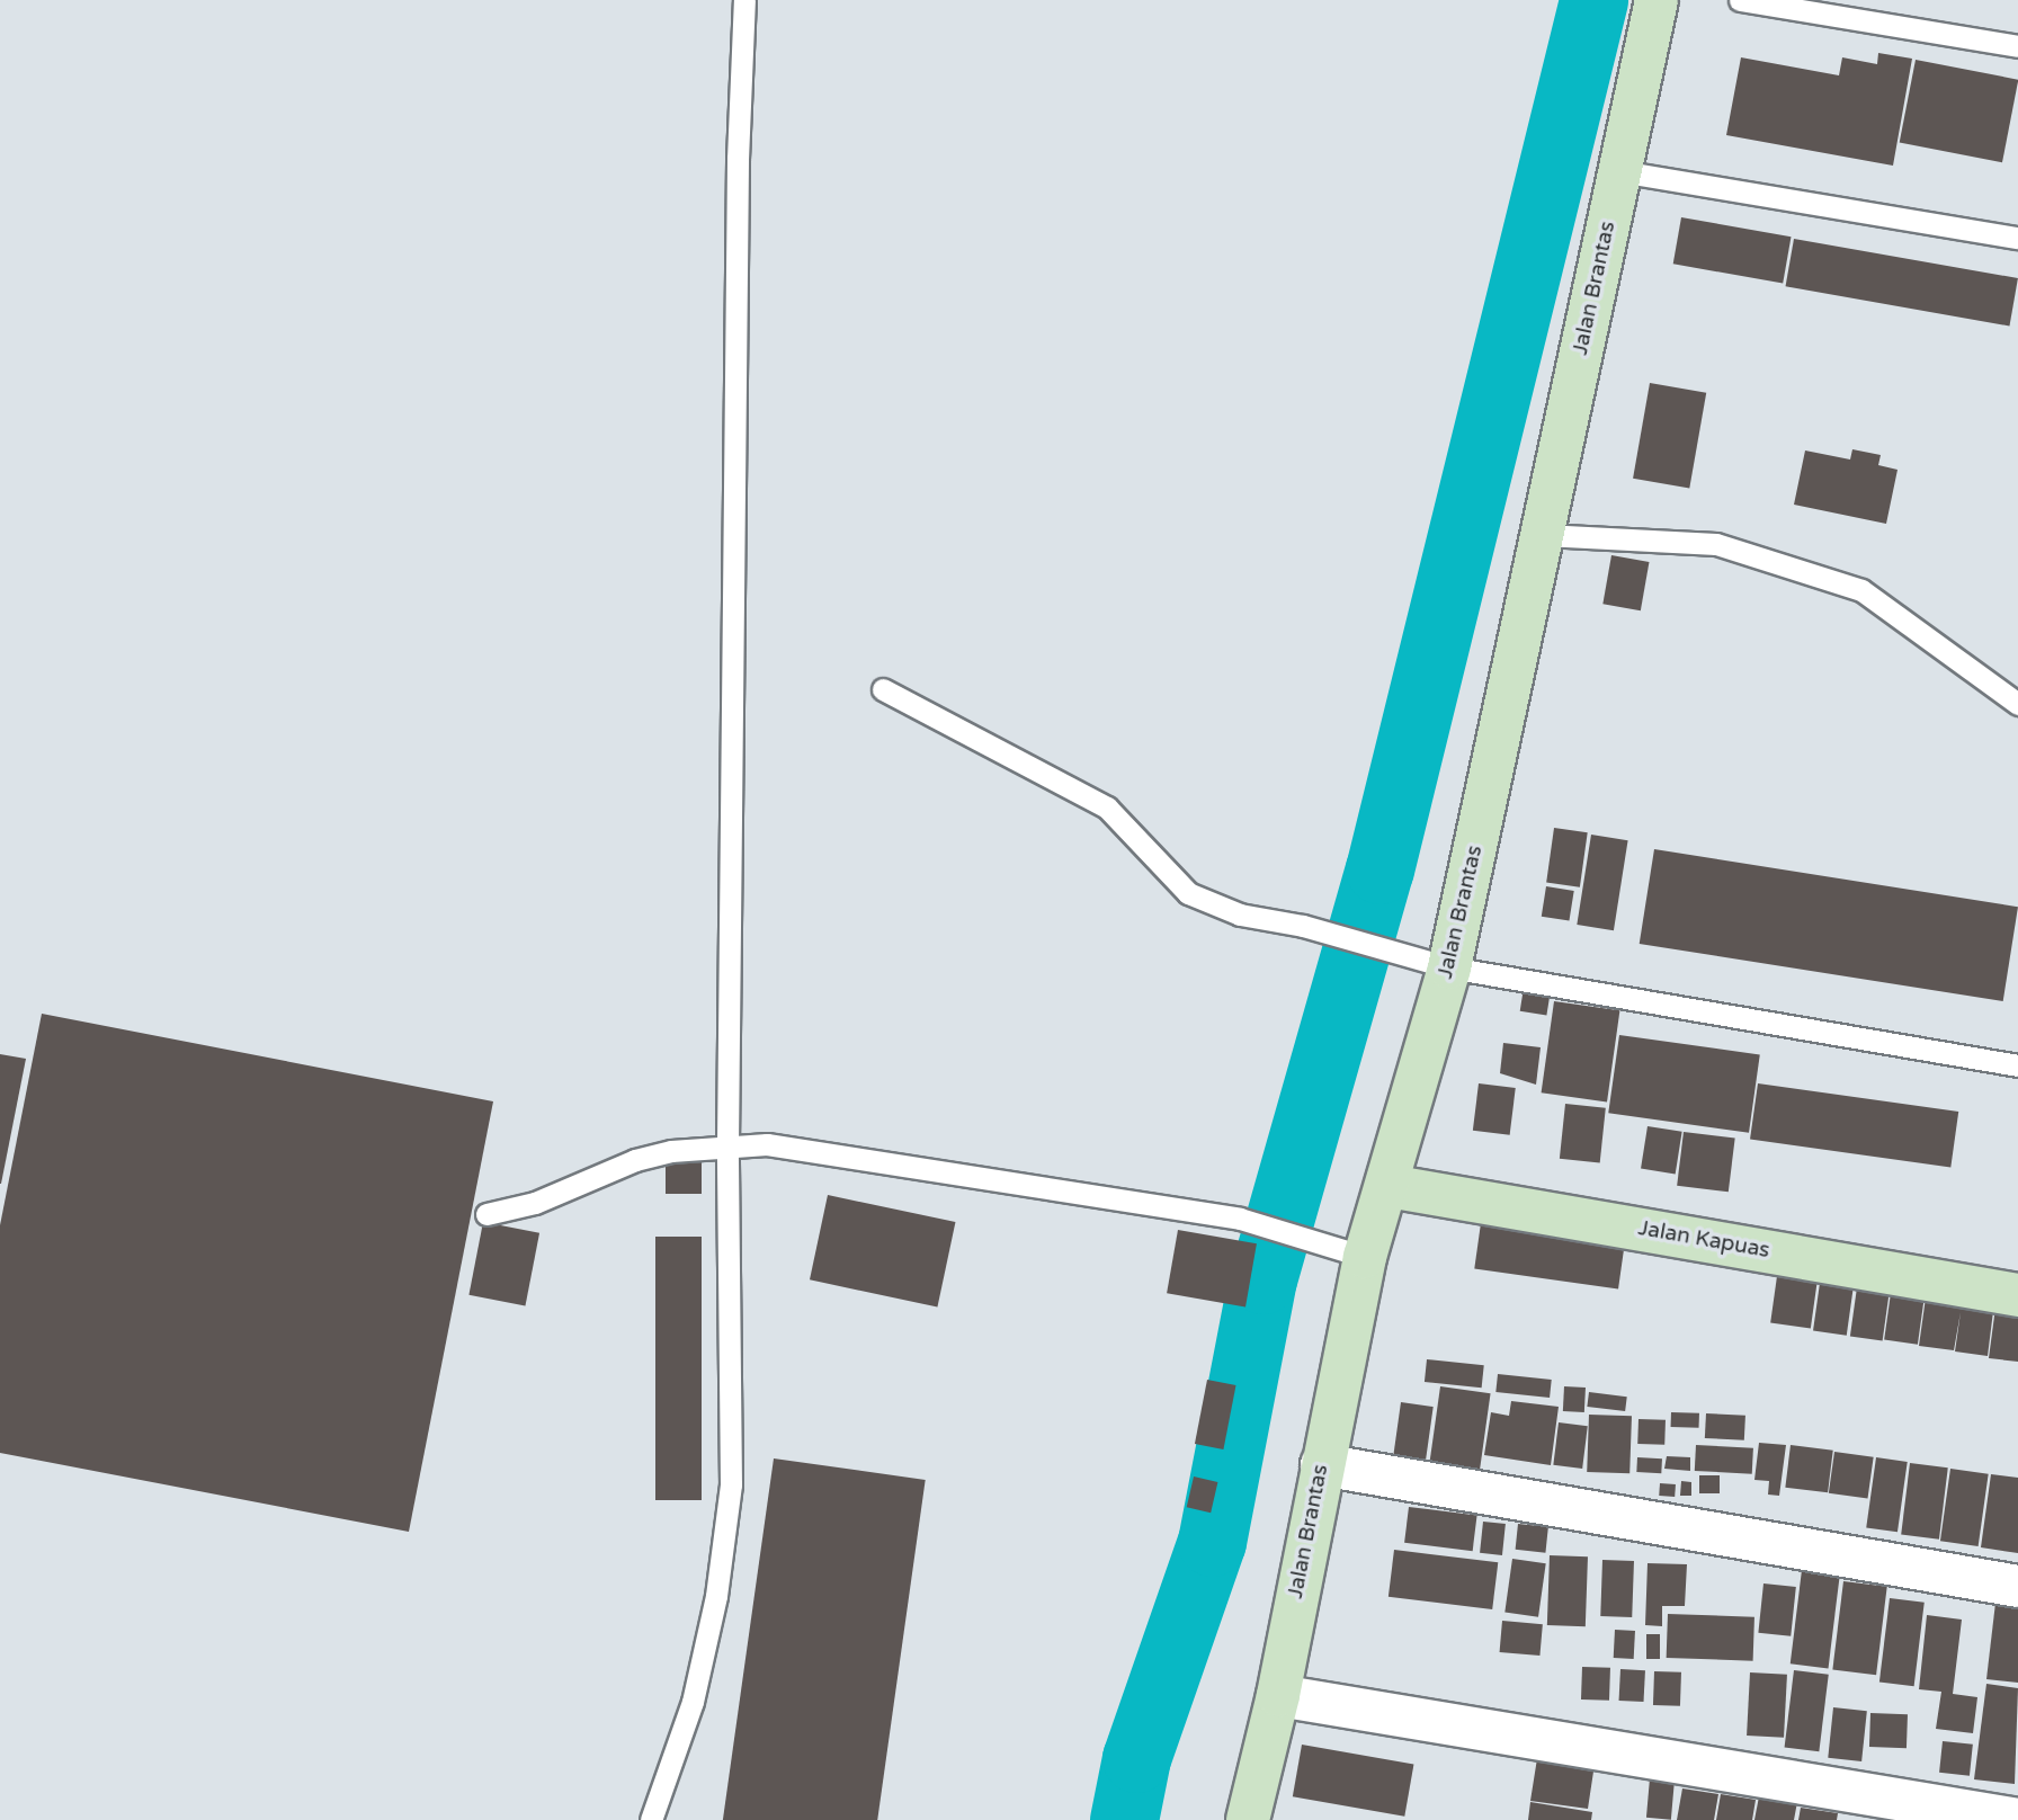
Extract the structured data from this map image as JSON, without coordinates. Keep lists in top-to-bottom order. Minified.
{"streets":{"main road":["Jalan Brantas","Jalan Kapuas"]},"crossings":[["Jalan Brantas","Jalan Kapuas"]]}
